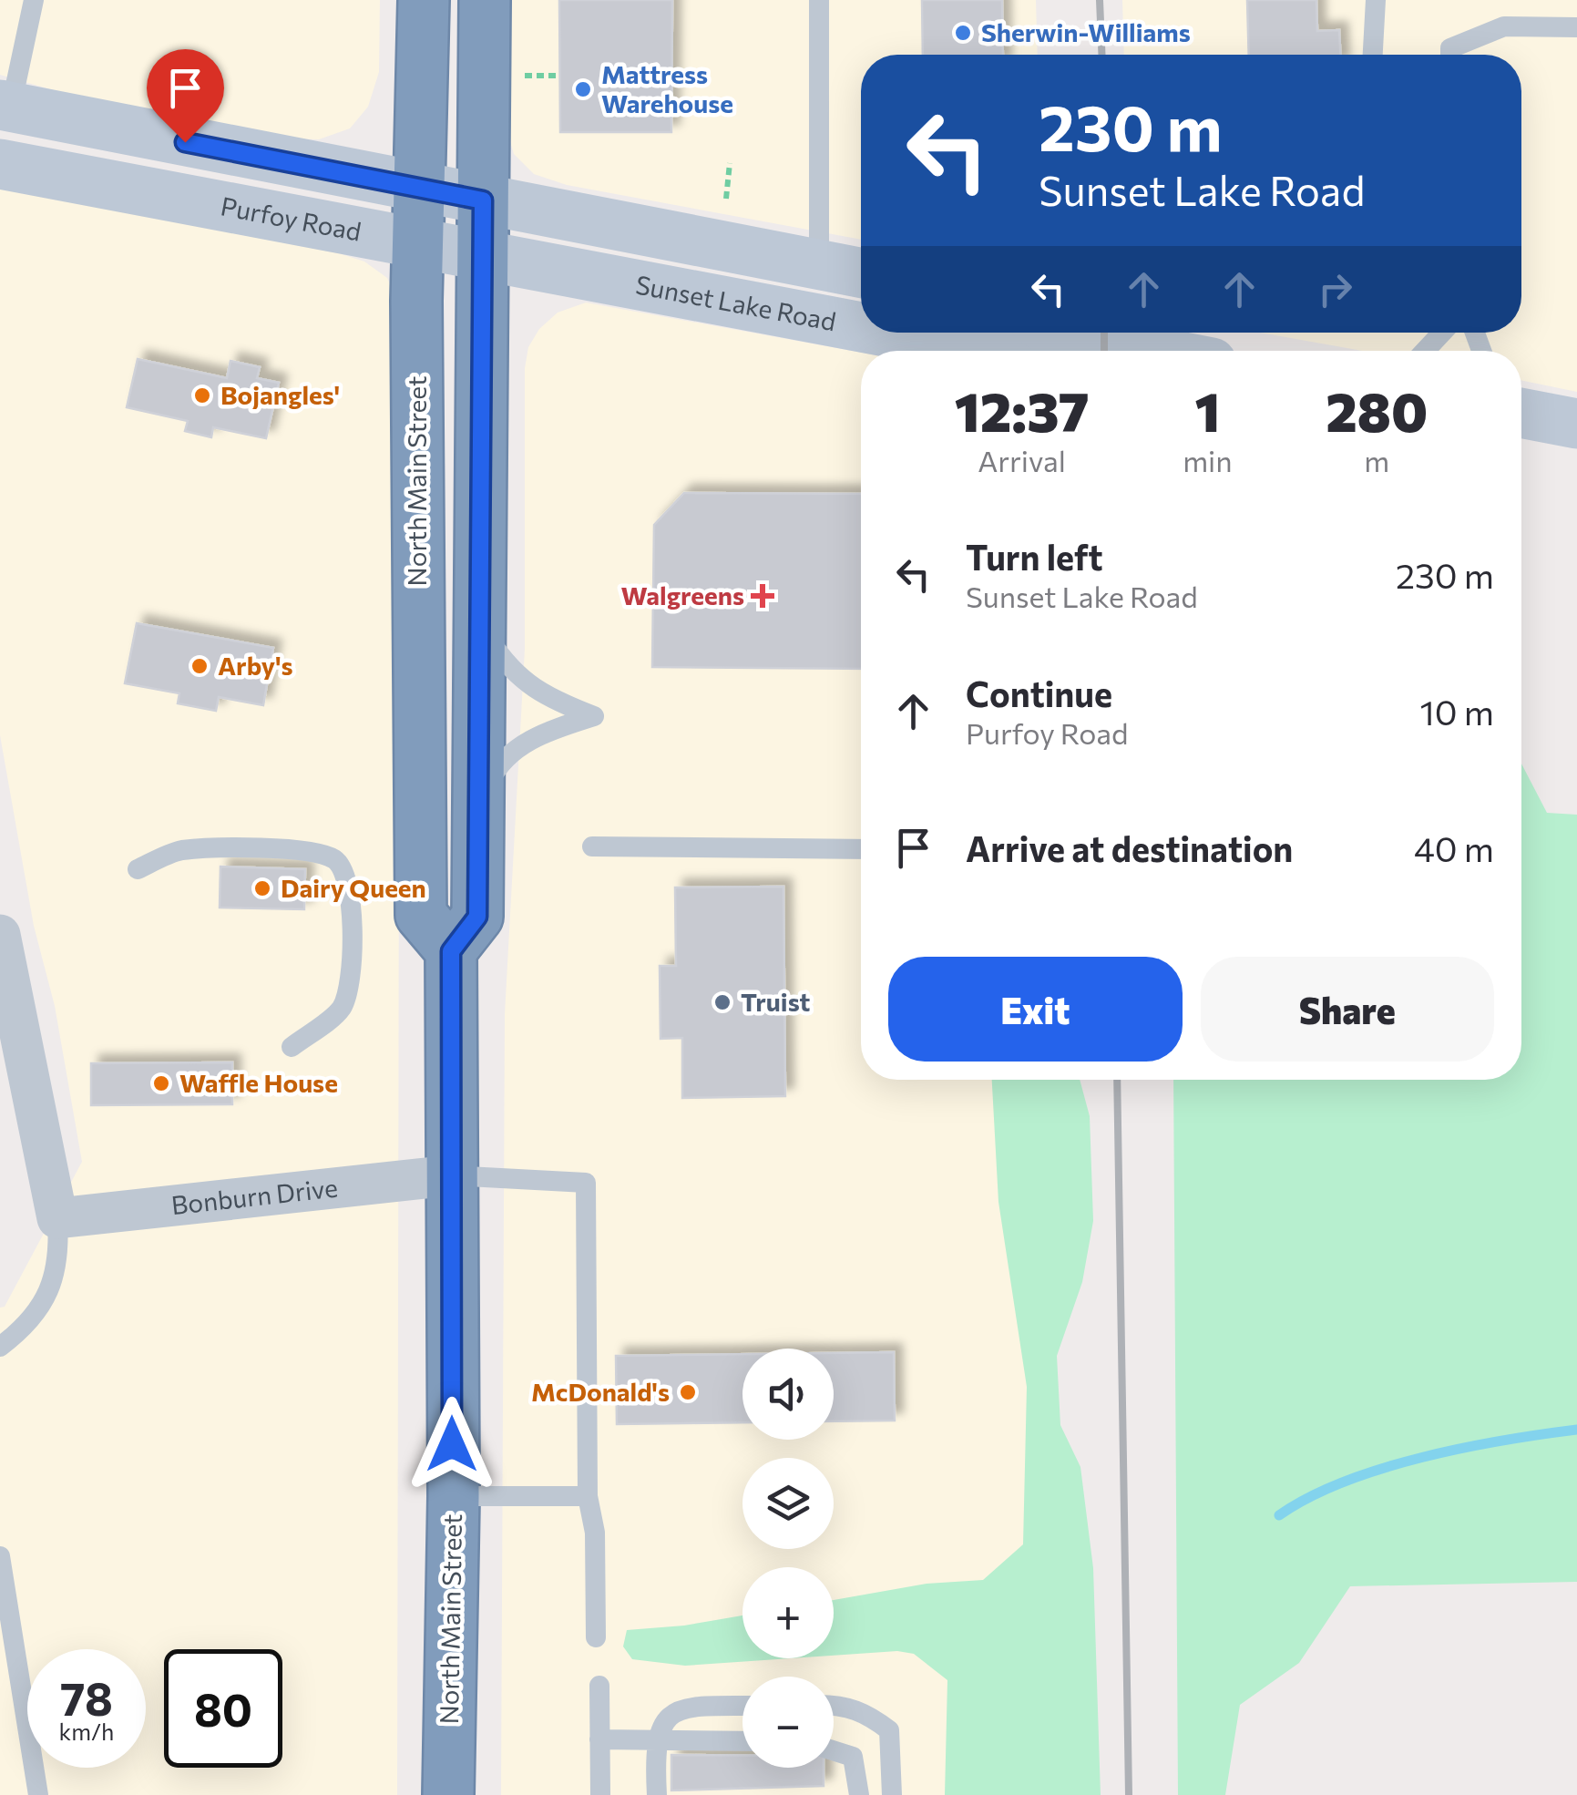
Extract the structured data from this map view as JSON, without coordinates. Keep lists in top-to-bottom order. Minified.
{"streets":{"highway":["North Main Street"],"main road":["Purfoy Road","Sunset Lake Road"],"street":["Bonburn Drive"]},"crossings":[["Purfoy Road","Sunset Lake Road"],["Purfoy Road","North Main Street"],["Sunset Lake Road","North Main Street"],["North Main Street","Bonburn Drive"]],"places":{"other":["Sherwin-Williams","Mattress Warehouse","Bojangles'","Arby's","Dairy Queen","Truist","Waffle House","McDonald's"],"health":["Walgreens"]},"page":{"turn":["230 m","Sunset Lake Road"],"eta":["12:37","Arrival","1","min","280","m"],"list":[{"name":"Turn left","note":"Sunset Lake Road","value":"230 m"},{"name":"Continue","note":"Purfoy Road","value":"10 m"},{"name":"Arrive at destination","value":"40 m"}],"buttons":["Exit","Share"],"map_buttons":["+","−"],"speed":"78 km/h","limit":"80"}}
